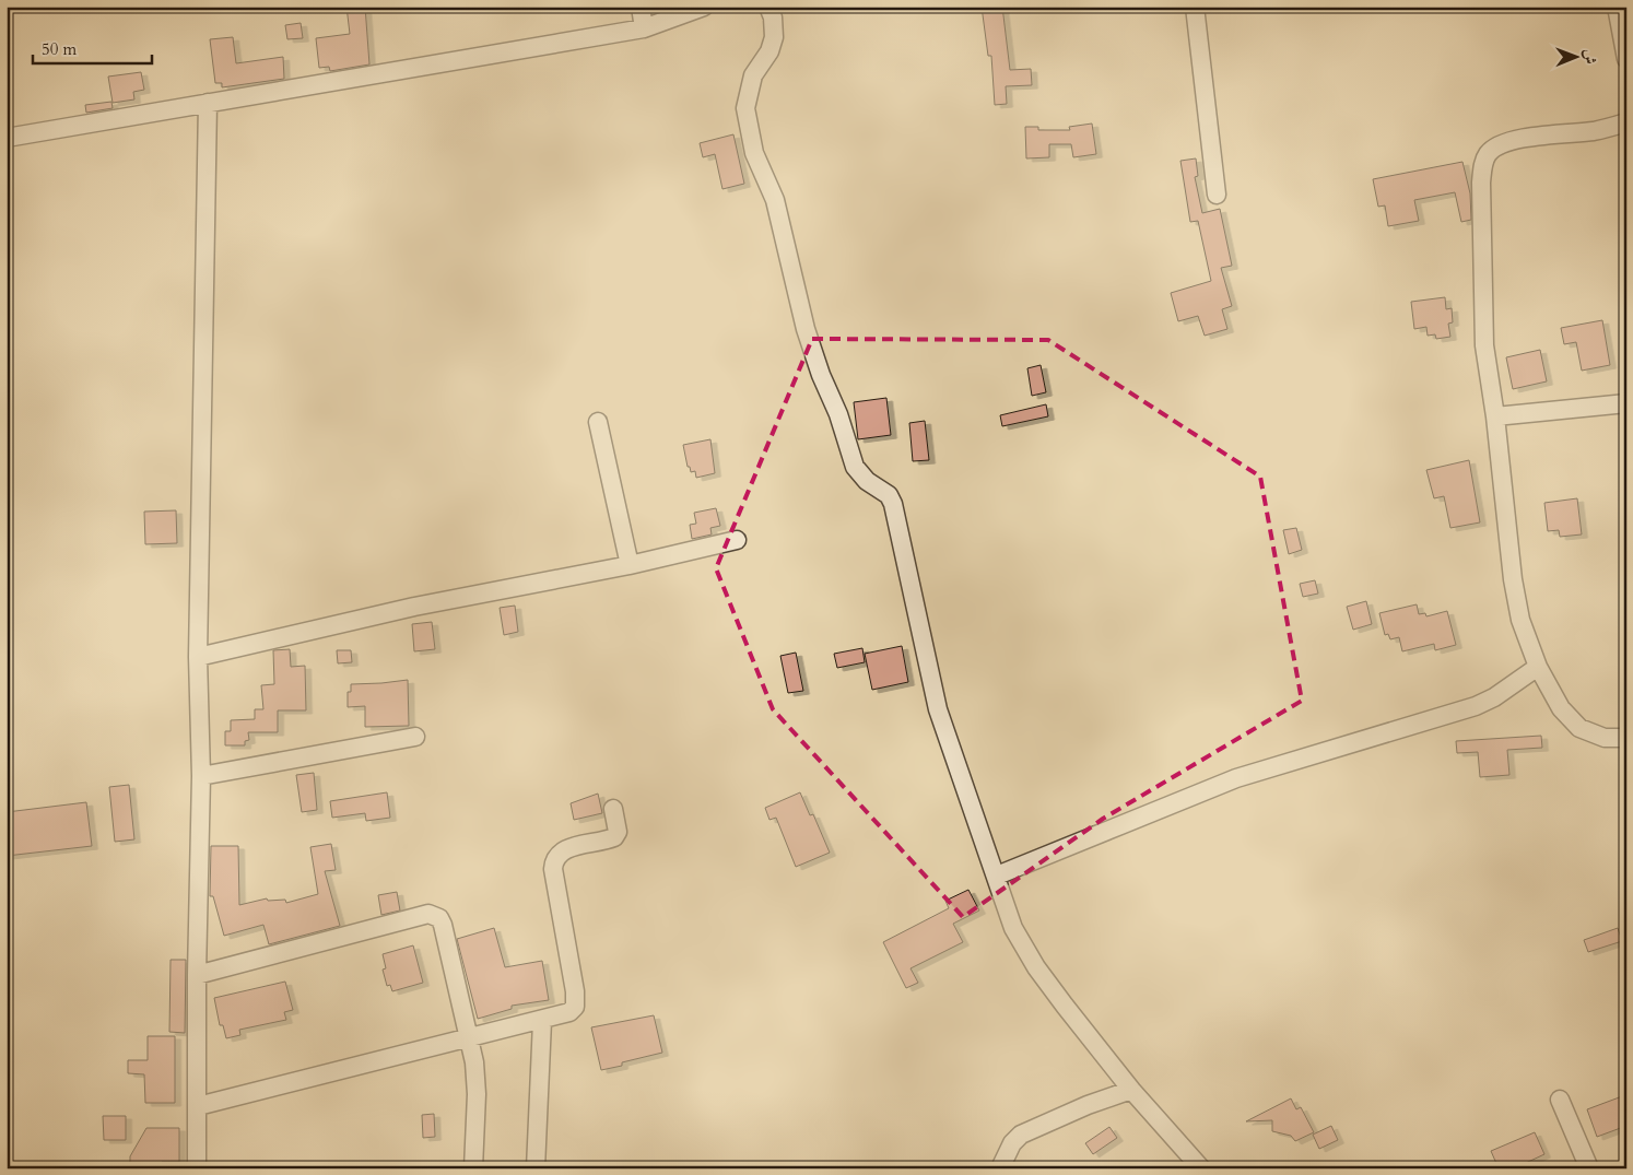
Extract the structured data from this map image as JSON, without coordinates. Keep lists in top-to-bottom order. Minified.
{"scale_bar":"50 m","north":"right"}
